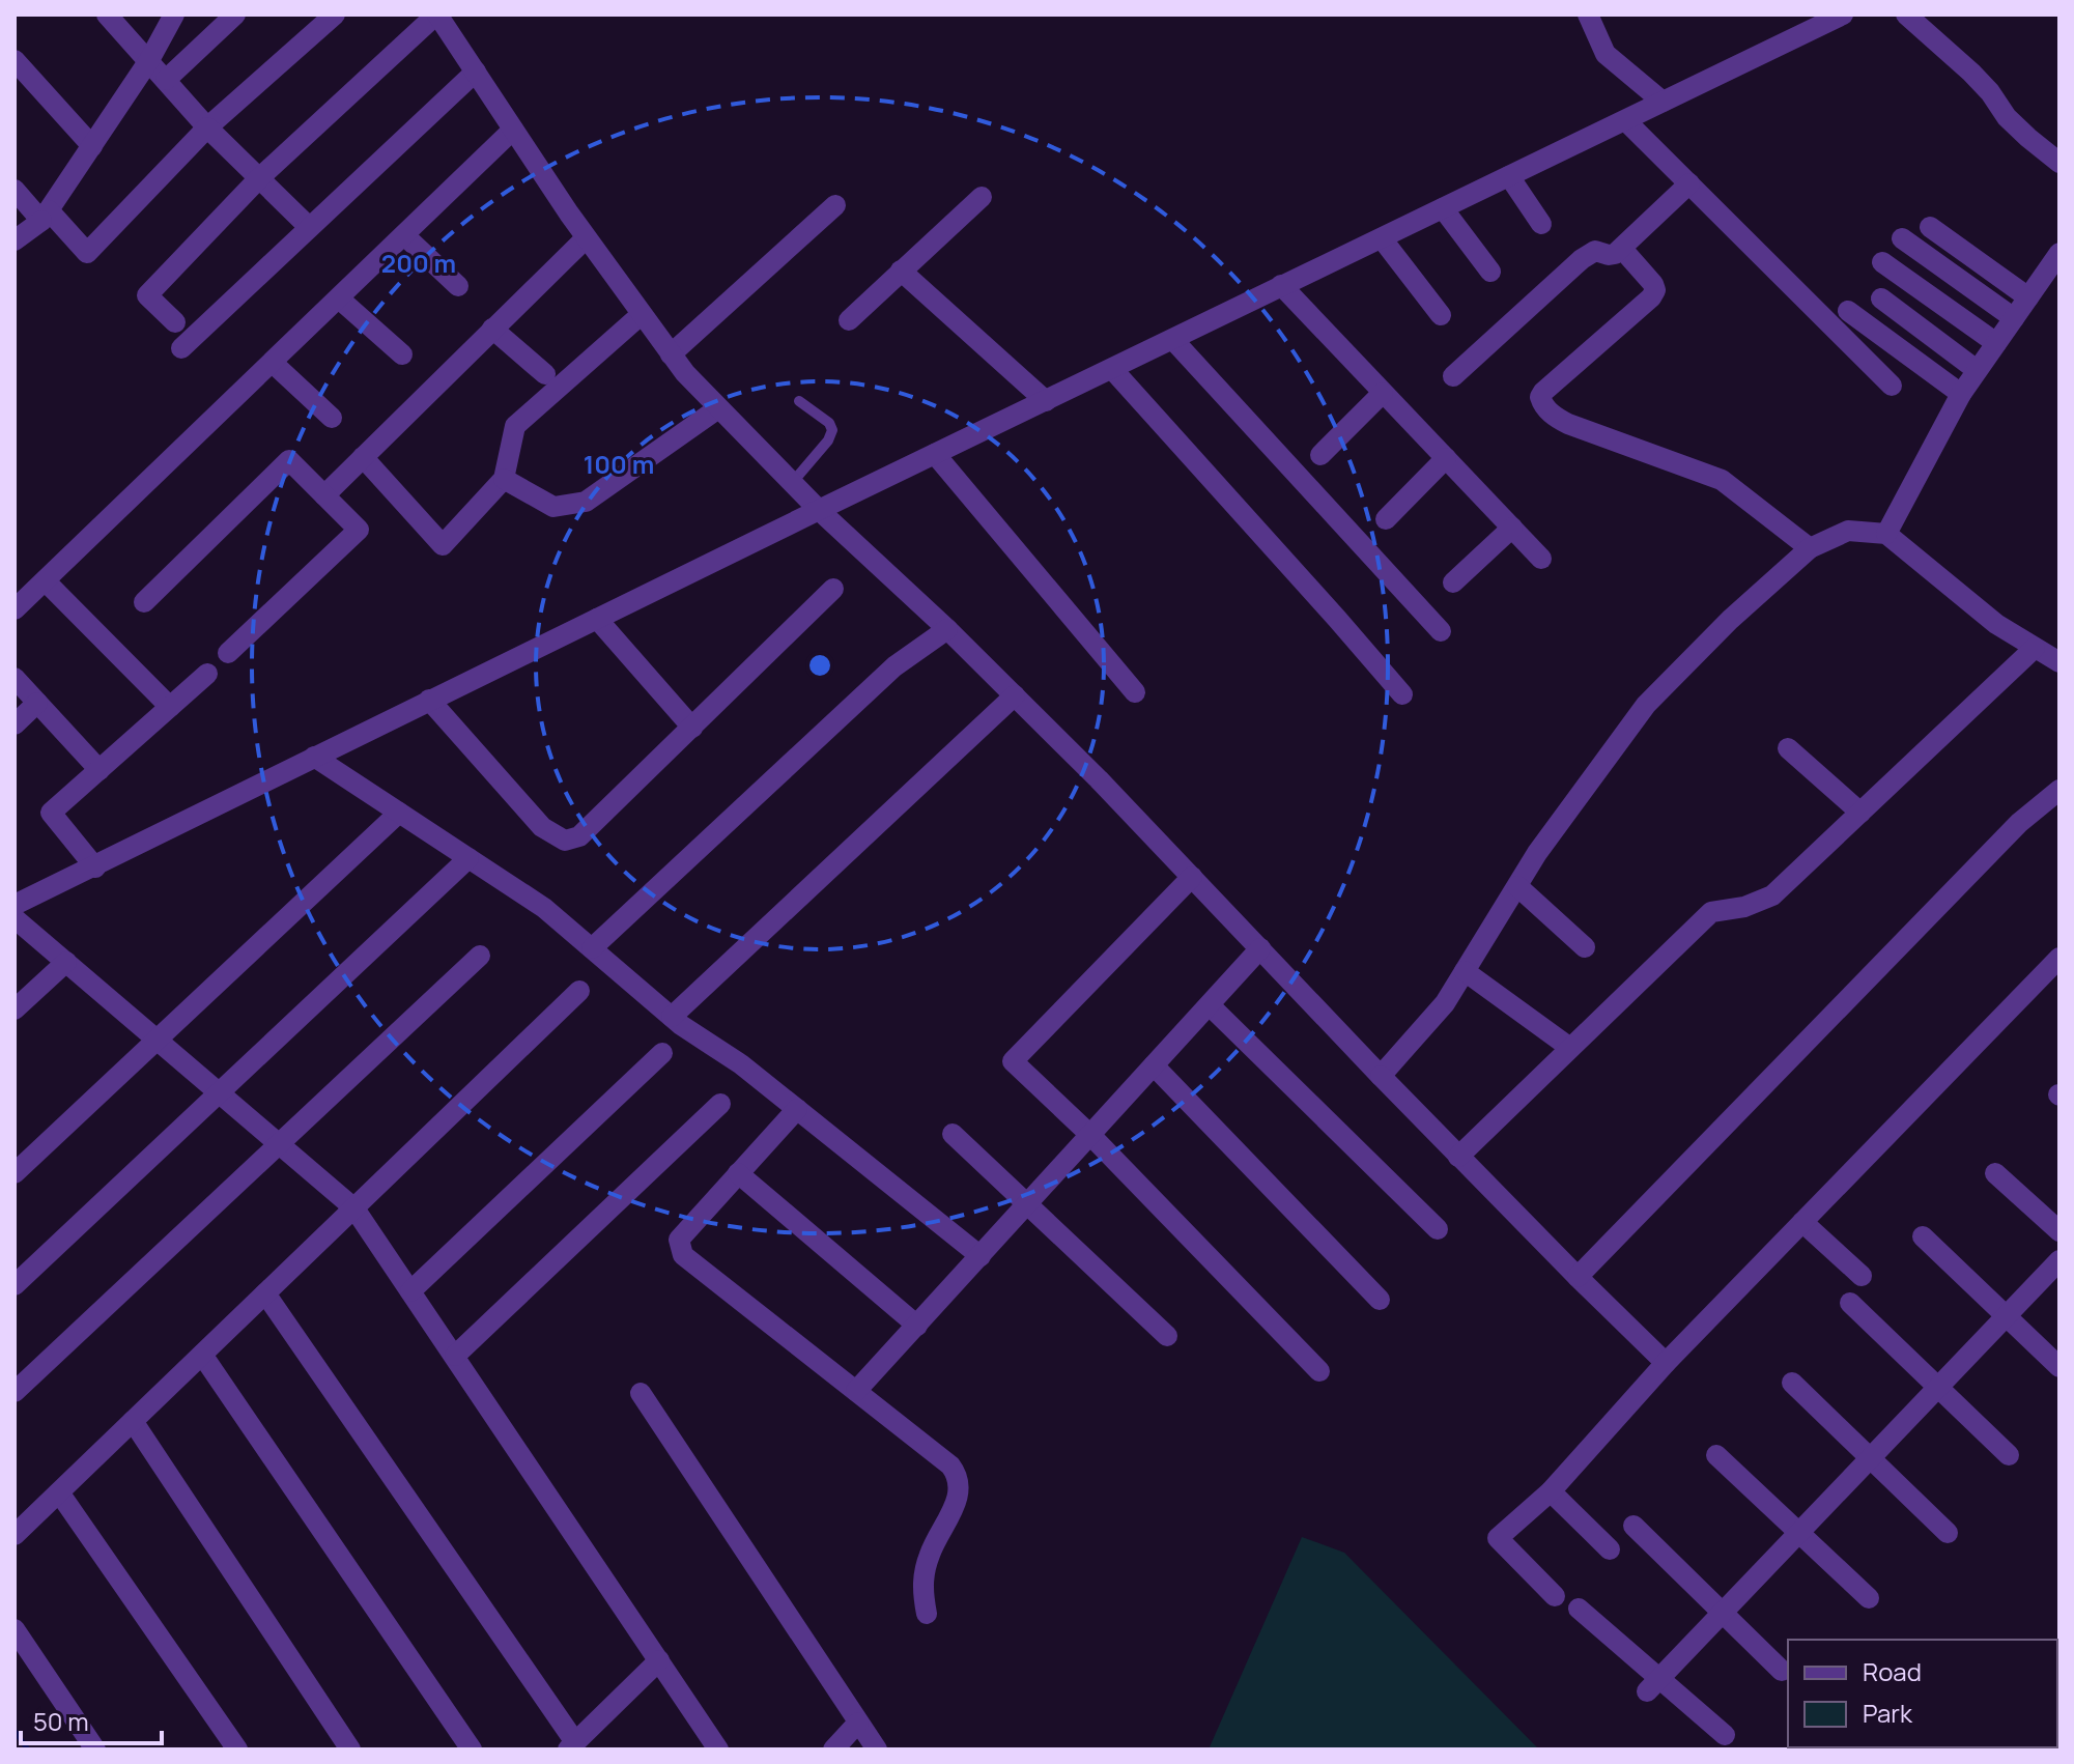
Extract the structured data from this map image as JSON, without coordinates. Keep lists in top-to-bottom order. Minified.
{"legend":["Road","Park"],"scale_bar":"50 m","rings":["200 m","100 m"]}
